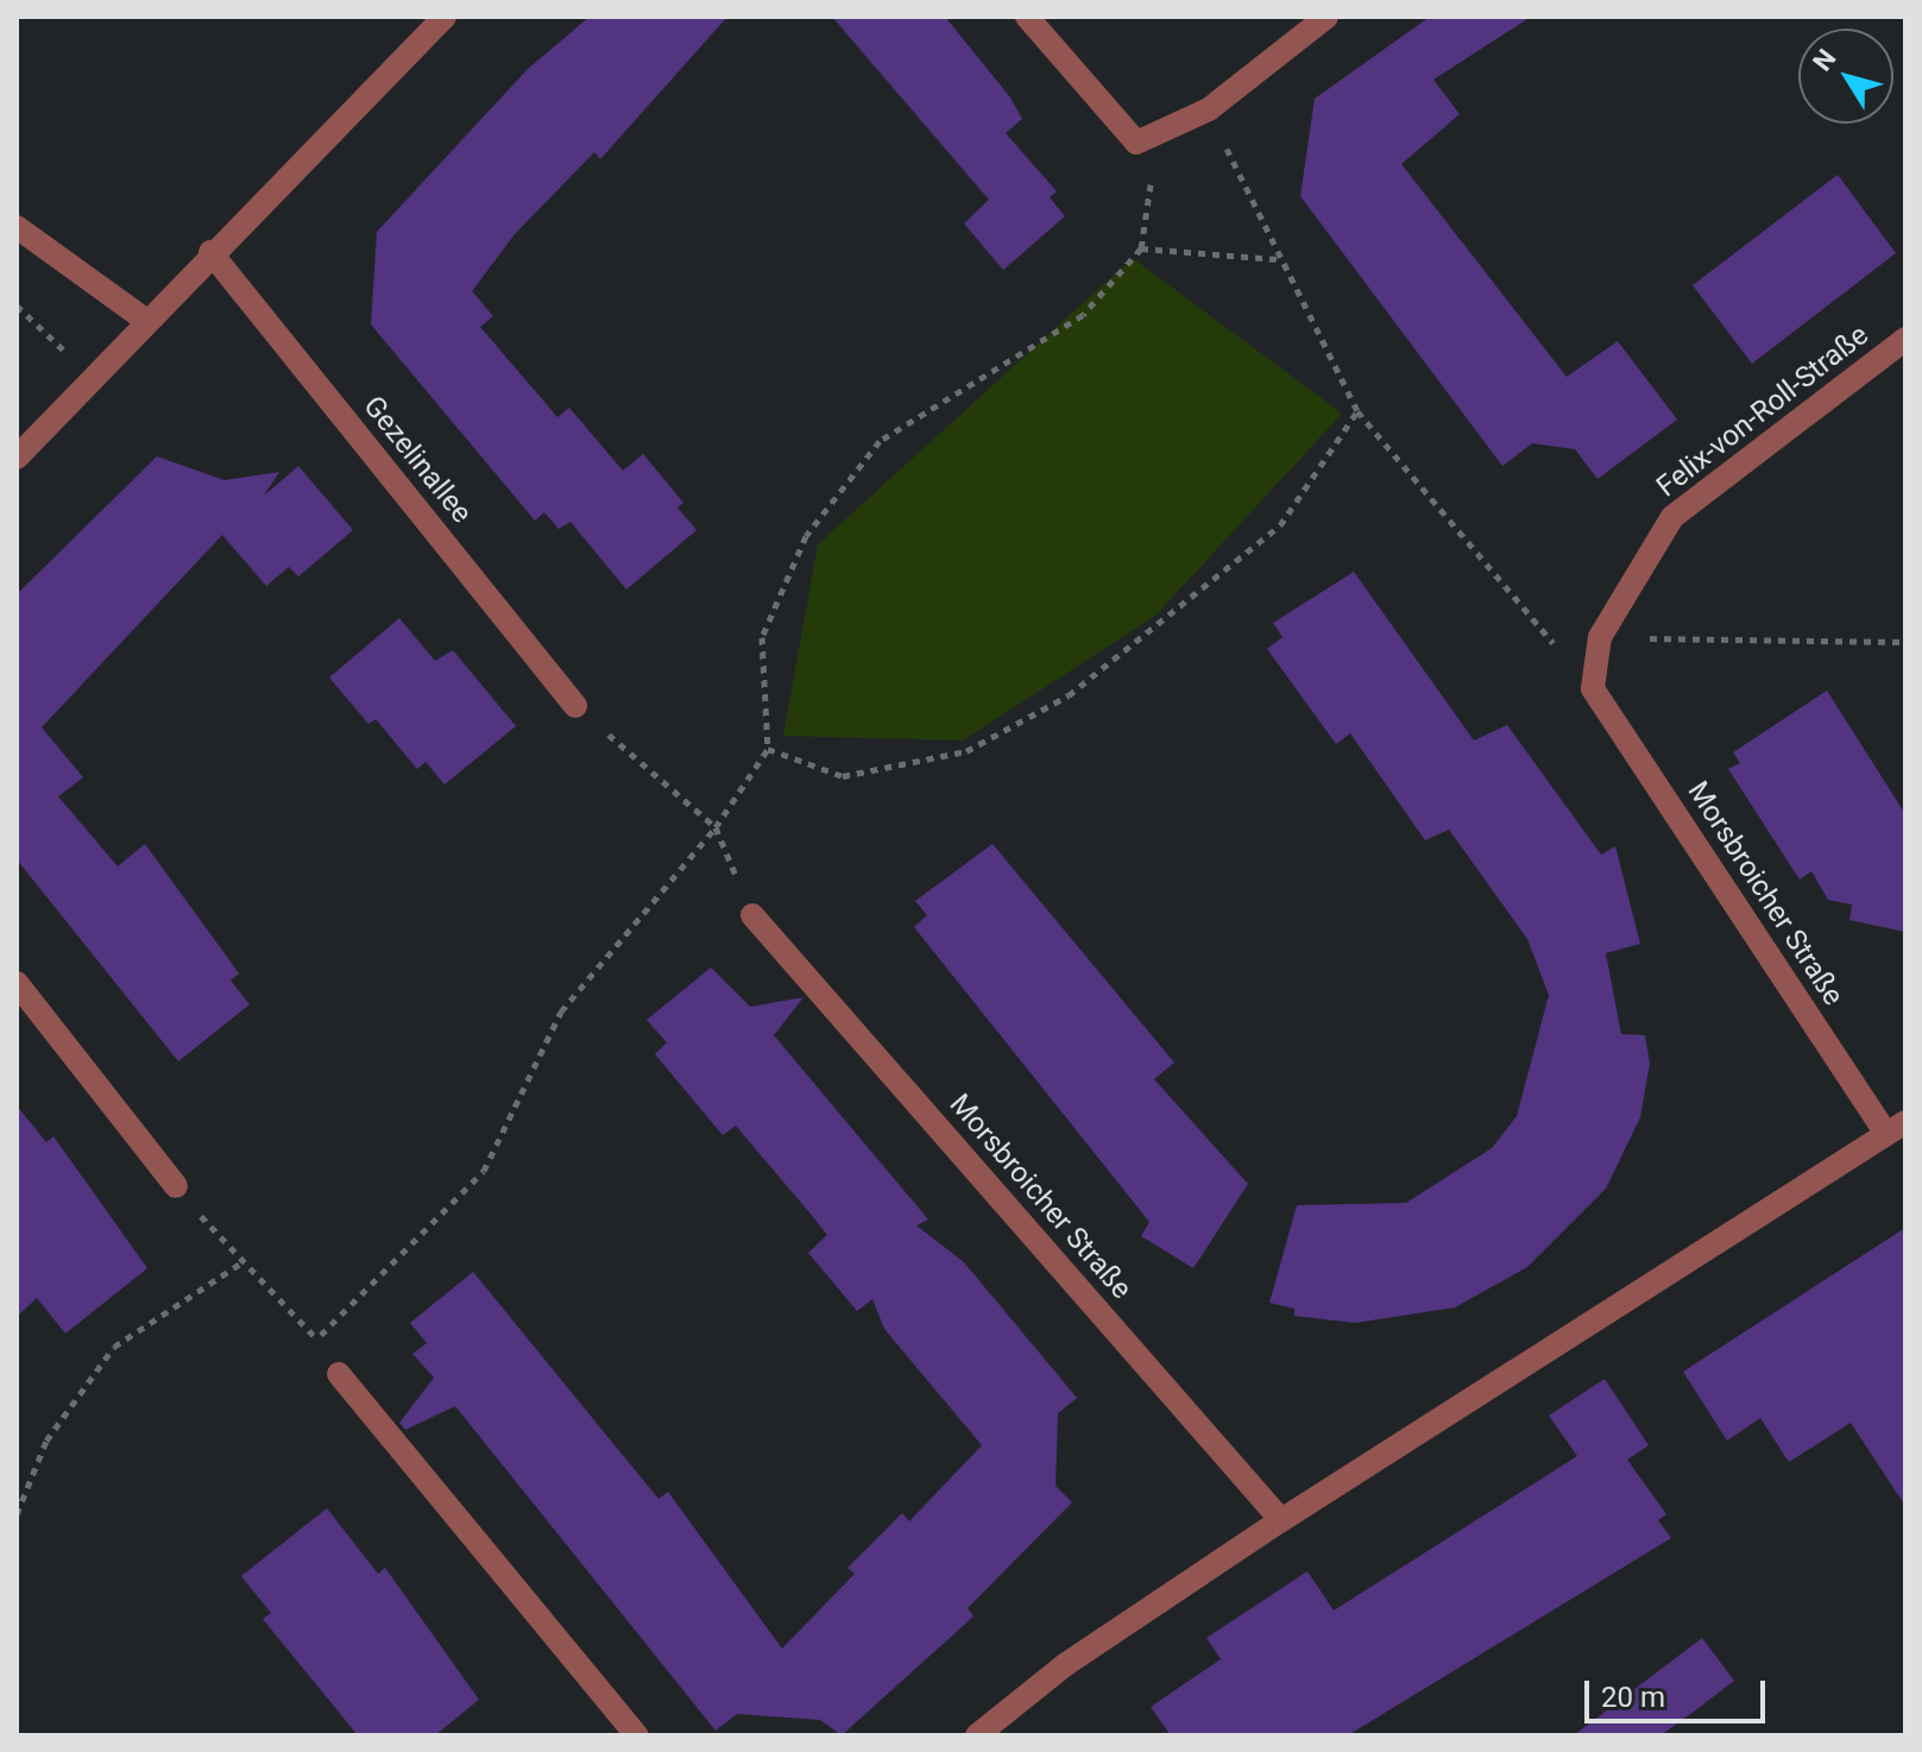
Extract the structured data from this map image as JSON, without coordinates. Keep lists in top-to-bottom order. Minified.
{"streets":{"street":["Felix-von-Roll-Straße","Gezelinallee","Morsbroicher Straße"]},"crossings":[["Felix-von-Roll-Straße","Morsbroicher Straße"]],"scale_bar":"20 m","north":"top left"}
